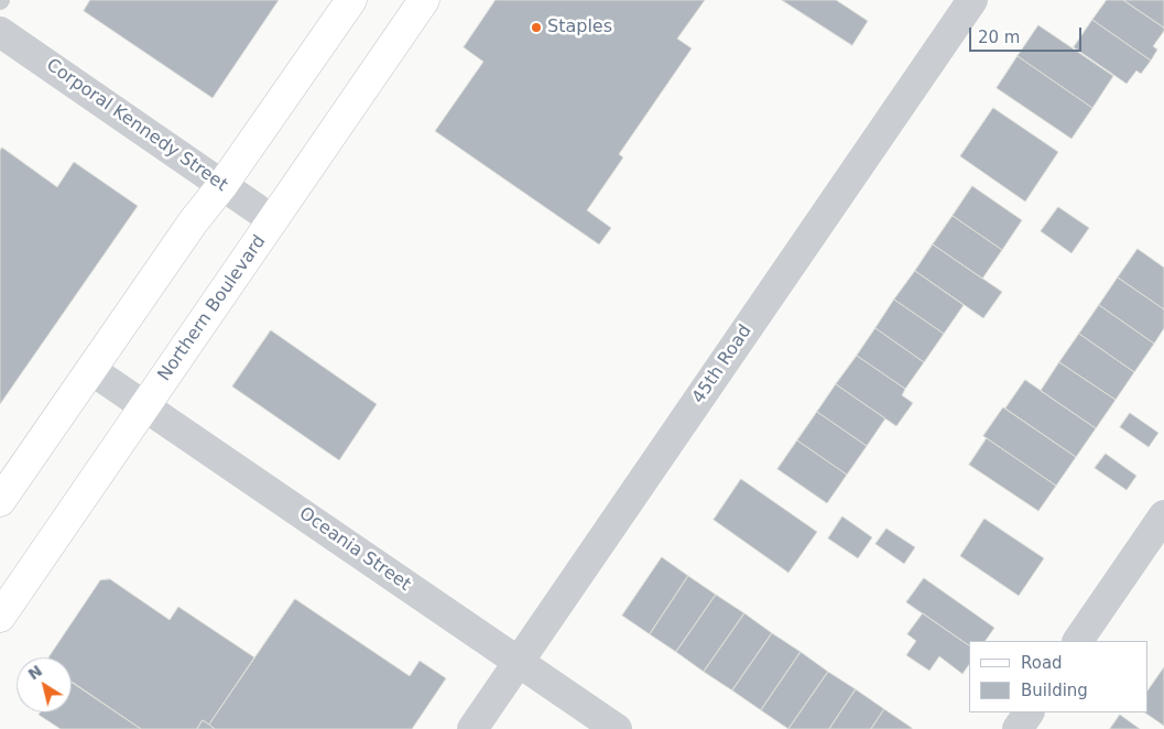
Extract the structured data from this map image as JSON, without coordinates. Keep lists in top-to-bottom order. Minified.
{"streets":{"main road":["Northern Boulevard"],"street":["Corporal Kennedy Street","45th Road","Oceania Street"]},"crossings":[["Corporal Kennedy Street","Northern Boulevard"],["Northern Boulevard","Oceania Street"],["45th Road","Oceania Street"]],"places":["Staples"],"legend":["Road","Building"],"scale_bar":"20 m","north":"top left"}
